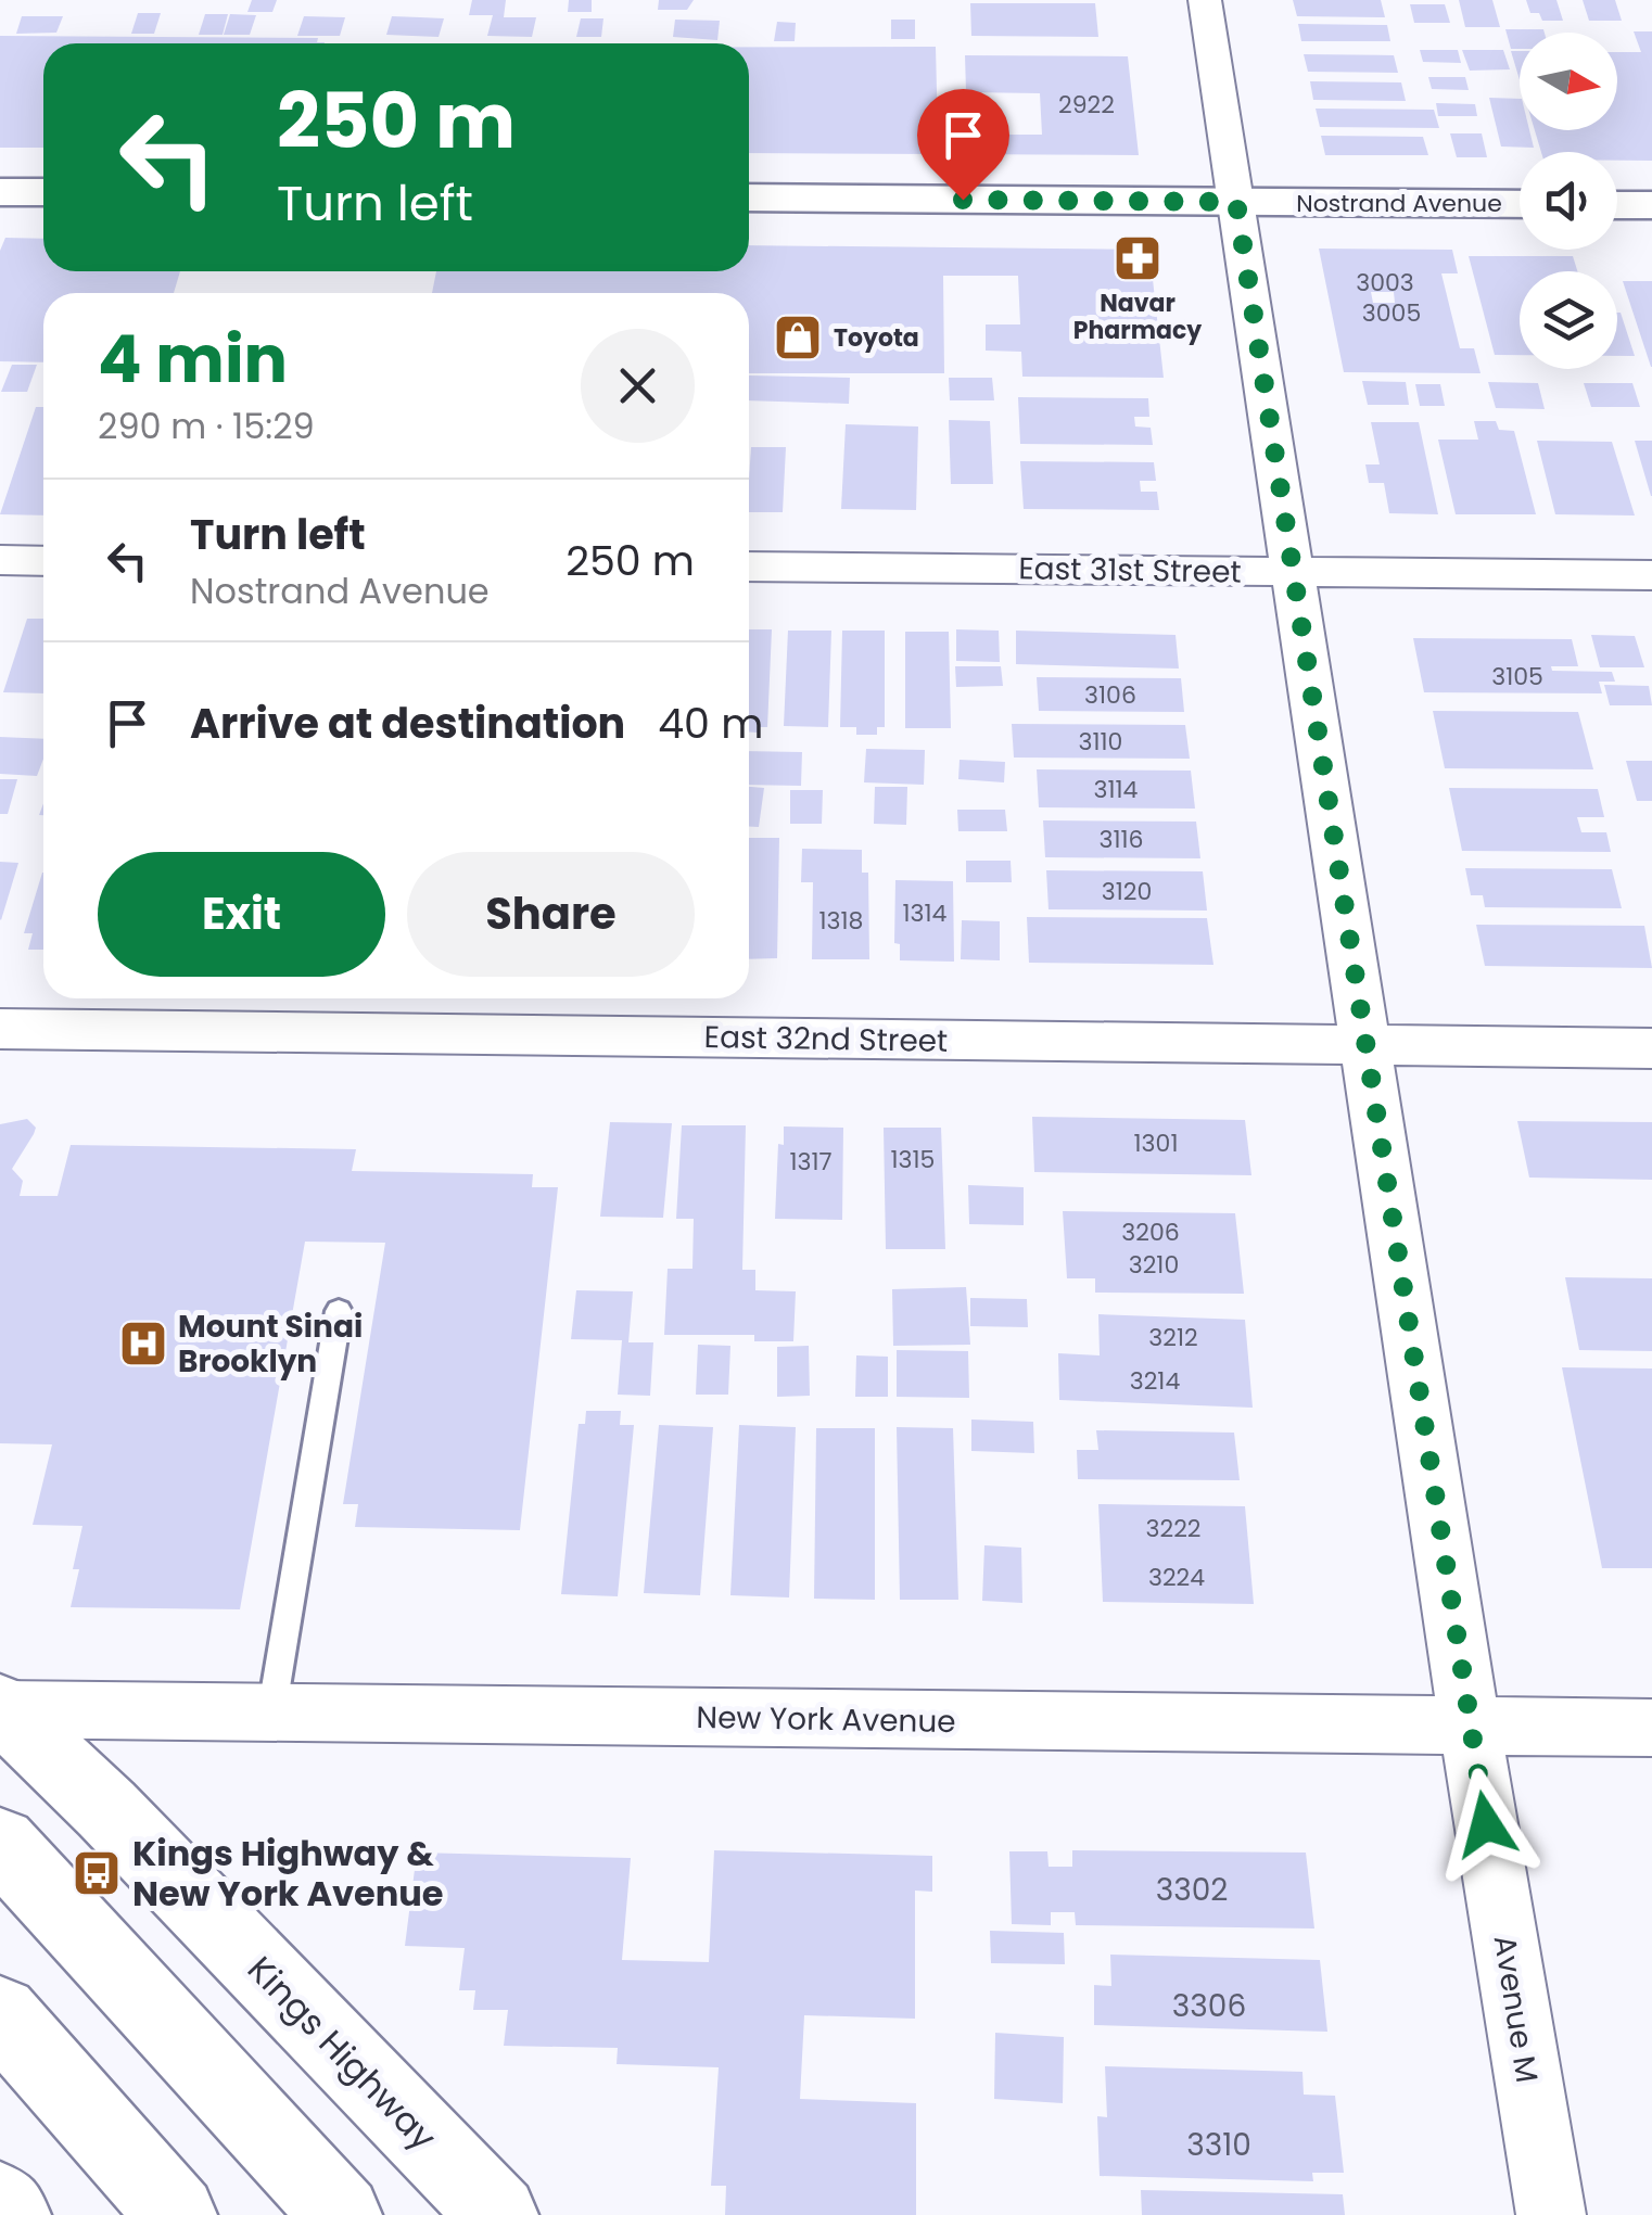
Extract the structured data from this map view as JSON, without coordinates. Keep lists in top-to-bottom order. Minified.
{"streets":{"main road":["Nostrand Avenue","Kings Highway"],"street":["East 31st Street","East 32nd Street","New York Avenue","Avenue M"]},"crossings":[["Nostrand Avenue","Avenue M"],["East 31st Street","Avenue M"],["East 32nd Street","Avenue M"],["New York Avenue","Avenue M"],["New York Avenue","Kings Highway"]],"places":{"pharmacy":["Navar Pharmacy"],"shop":["Toyota"],"hospital":["Mount Sinai Brooklyn"],"bus stop":["Kings Highway & New York Avenue"]},"house_numbers":["2922","3003","3005","3105","3106","3110","3114","3116","3120","1314","1318","1301","1315","1317","3206","3210","3212","3214","3222","3224","3302","3306","3310"],"north":"right","page":{"turn":["250 m","Turn left"],"heading":["4 min","290 m · 15:29"],"list":[{"name":"Turn left","note":"Nostrand Avenue","value":"250 m"},{"name":"Arrive at destination","value":"40 m"}],"buttons":["Exit","Share"]}}
